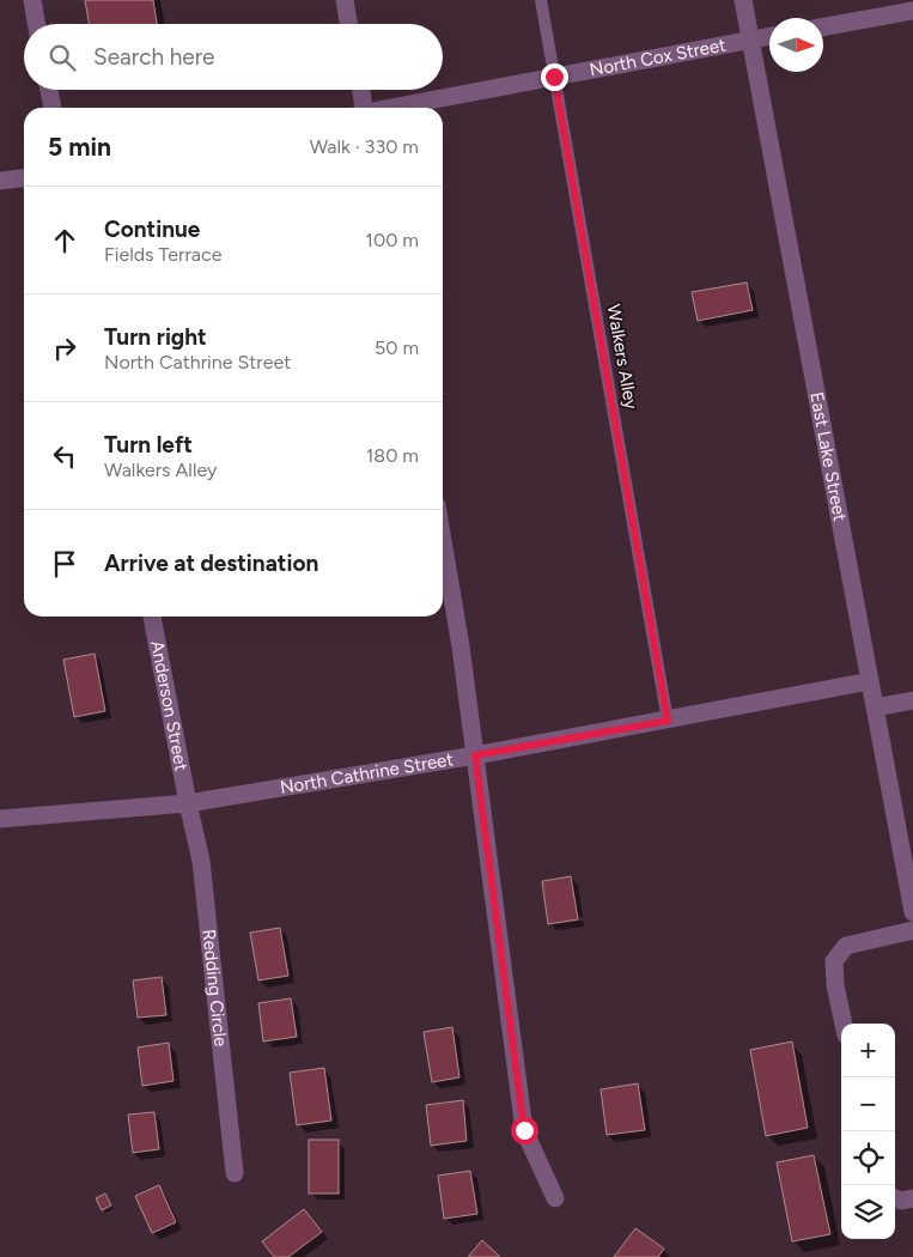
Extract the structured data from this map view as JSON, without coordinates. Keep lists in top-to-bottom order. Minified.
{"streets":{"street":["North Cox Street","East Lake Street","Anderson Street","North Cathrine Street","Redding Circle"],"lane":["Walkers Alley"]},"crossings":[["North Cox Street","Walkers Alley"],["North Cox Street","East Lake Street"],["Walkers Alley","North Cathrine Street"],["East Lake Street","North Cathrine Street"],["Anderson Street","North Cathrine Street"],["Anderson Street","Redding Circle"],["North Cathrine Street","Redding Circle"]],"north":"right","page":{"search":"Search here","heading":["5 min","Walk · 330 m"],"list":[["Continue","Fields Terrace","100 m"],["Turn right","North Cathrine Street","50 m"],["Turn left","Walkers Alley","180 m"],"Arrive at destination"],"map_buttons":["+","−"]}}
